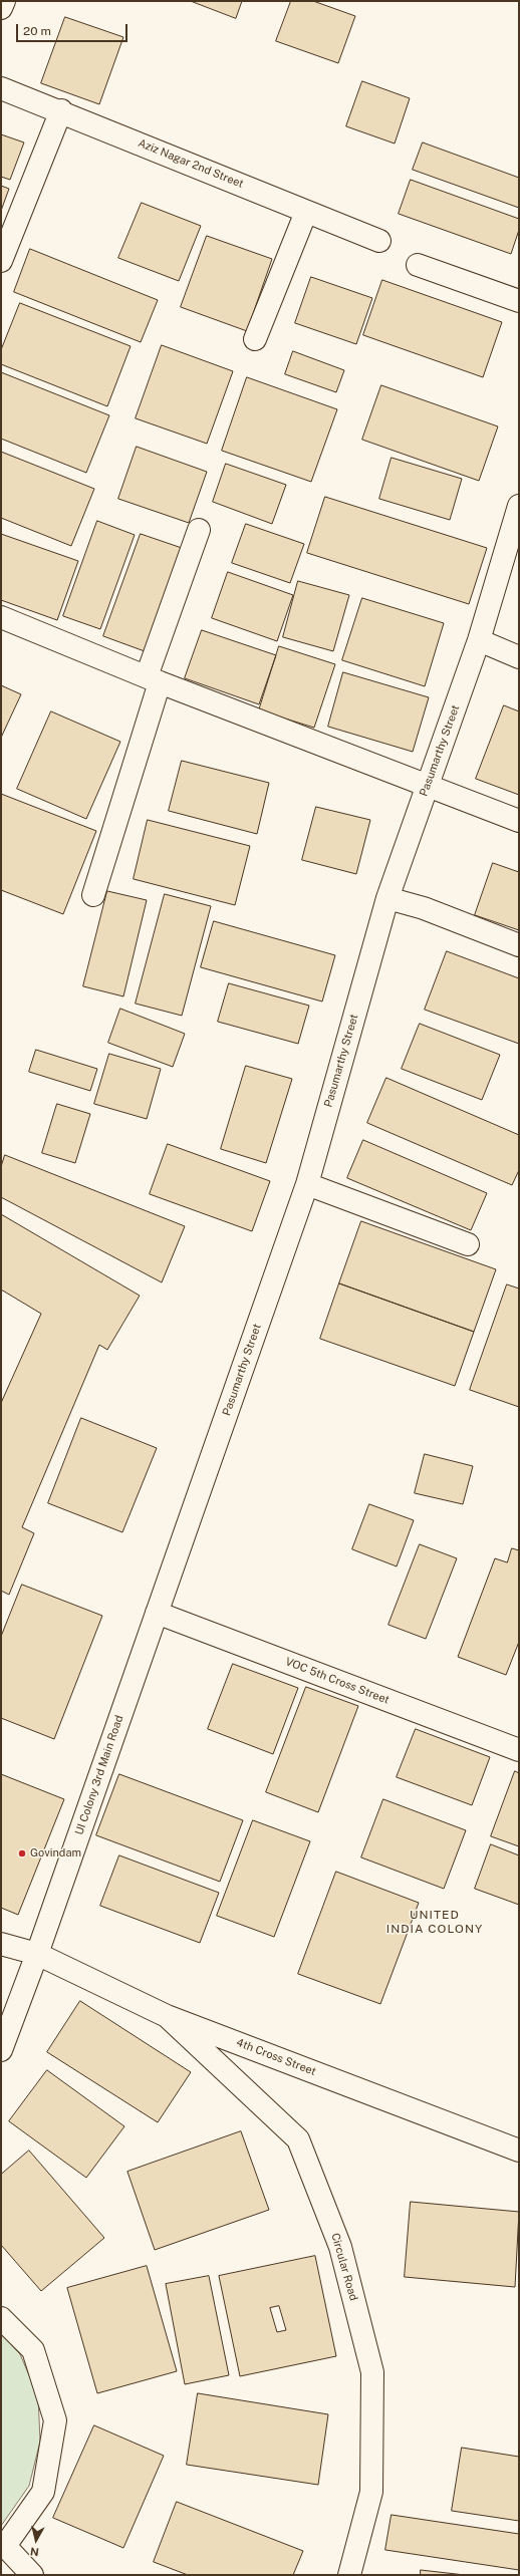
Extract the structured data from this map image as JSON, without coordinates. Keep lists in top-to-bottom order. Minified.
{"streets":{"street":["Aziz Nagar 2nd Street","Pasumarthy Street","VOC 5th Cross Street","UI Colony 3rd Main Road","4th Cross Street","Circular Road"]},"crossings":[["Pasumarthy Street","VOC 5th Cross Street"],["Pasumarthy Street","UI Colony 3rd Main Road"],["VOC 5th Cross Street","UI Colony 3rd Main Road"],["UI Colony 3rd Main Road","4th Cross Street"],["4th Cross Street","Circular Road"]],"districts":["UNITED INDIA COLONY"],"places":["Govindam"],"scale_bar":"20 m","north":"bottom"}
